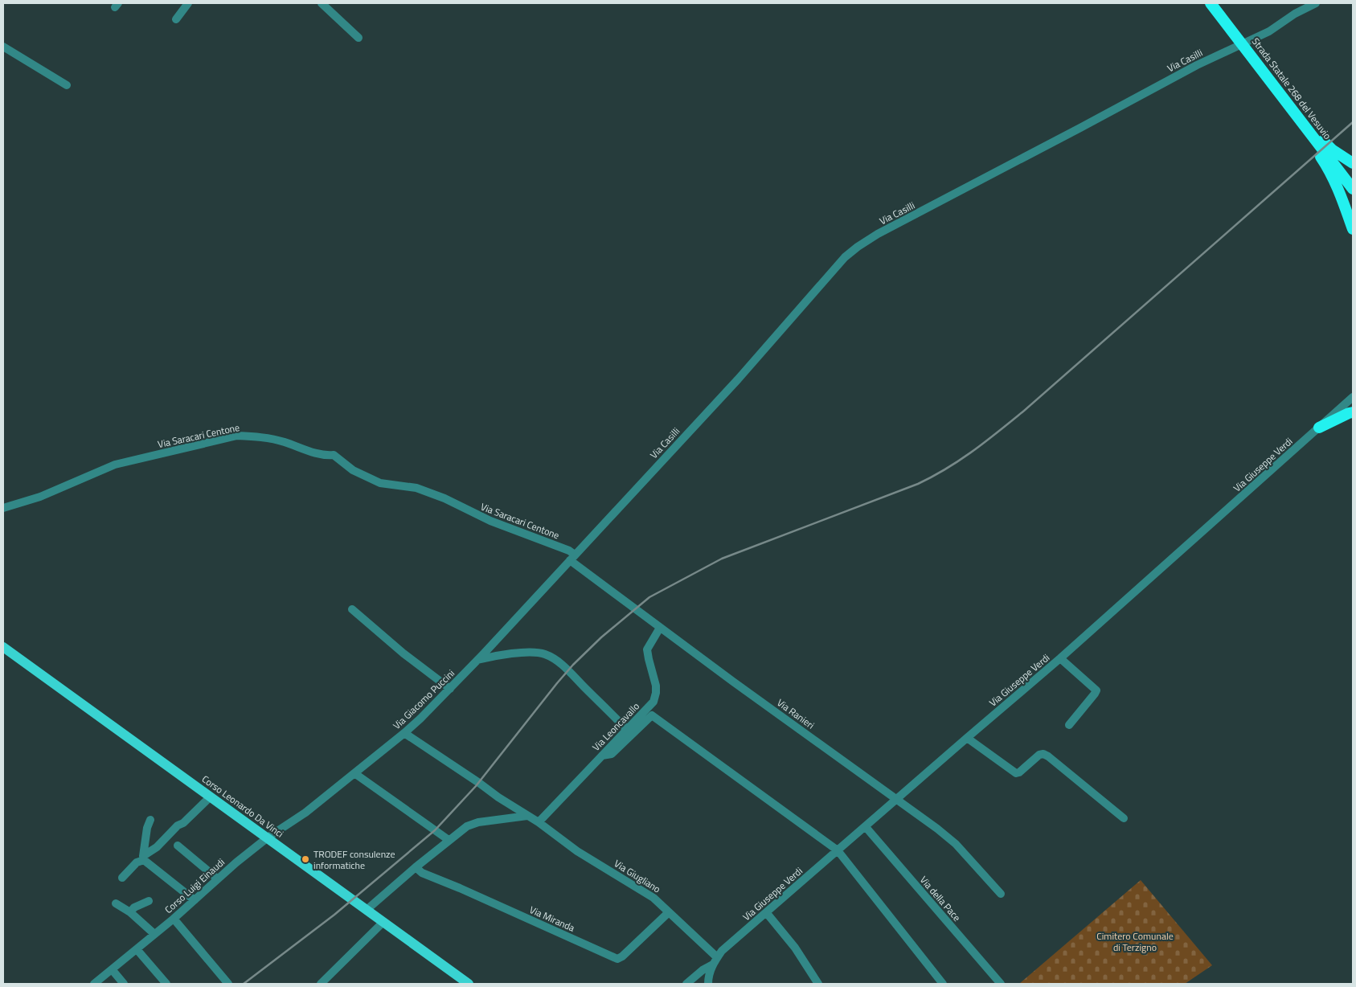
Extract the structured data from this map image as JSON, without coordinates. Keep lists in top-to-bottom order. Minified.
{"streets":{"highway":["Strada Statale 268 del Vesuvio"],"main road":["Corso Leonardo Da Vinci"],"street":["Via Casilli","Via Saracari Centone","Via Giuseppe Verdi","Via Giacomo Puccini","Via Ranieri","Via Leoncavallo","Via Giugliano","Corso Luigi Einaudi","Via della Pace","Via Miranda"]},"crossings":[["Via Casilli","Via Saracari Centone"],["Via Casilli","Via Giacomo Puccini"],["Via Casilli","Via Ranieri"],["Via Saracari Centone","Via Giacomo Puccini"],["Via Saracari Centone","Via Ranieri"],["Via Giuseppe Verdi","Via Ranieri"],["Via Giuseppe Verdi","Via Giugliano"],["Via Giuseppe Verdi","Via della Pace"],["Via Giacomo Puccini","Via Ranieri"],["Via Giacomo Puccini","Corso Leonardo Da Vinci"],["Via Giacomo Puccini","Via Giugliano"],["Via Giacomo Puccini","Corso Luigi Einaudi"],["Via Ranieri","Via Leoncavallo"],["Via Leoncavallo","Via Giugliano"],["Corso Leonardo Da Vinci","Corso Luigi Einaudi"],["Via Giugliano","Via Miranda"]],"parks":["Cimitero Comunale di Terzigno"],"places":["TRODEF consulenze informatiche"]}
